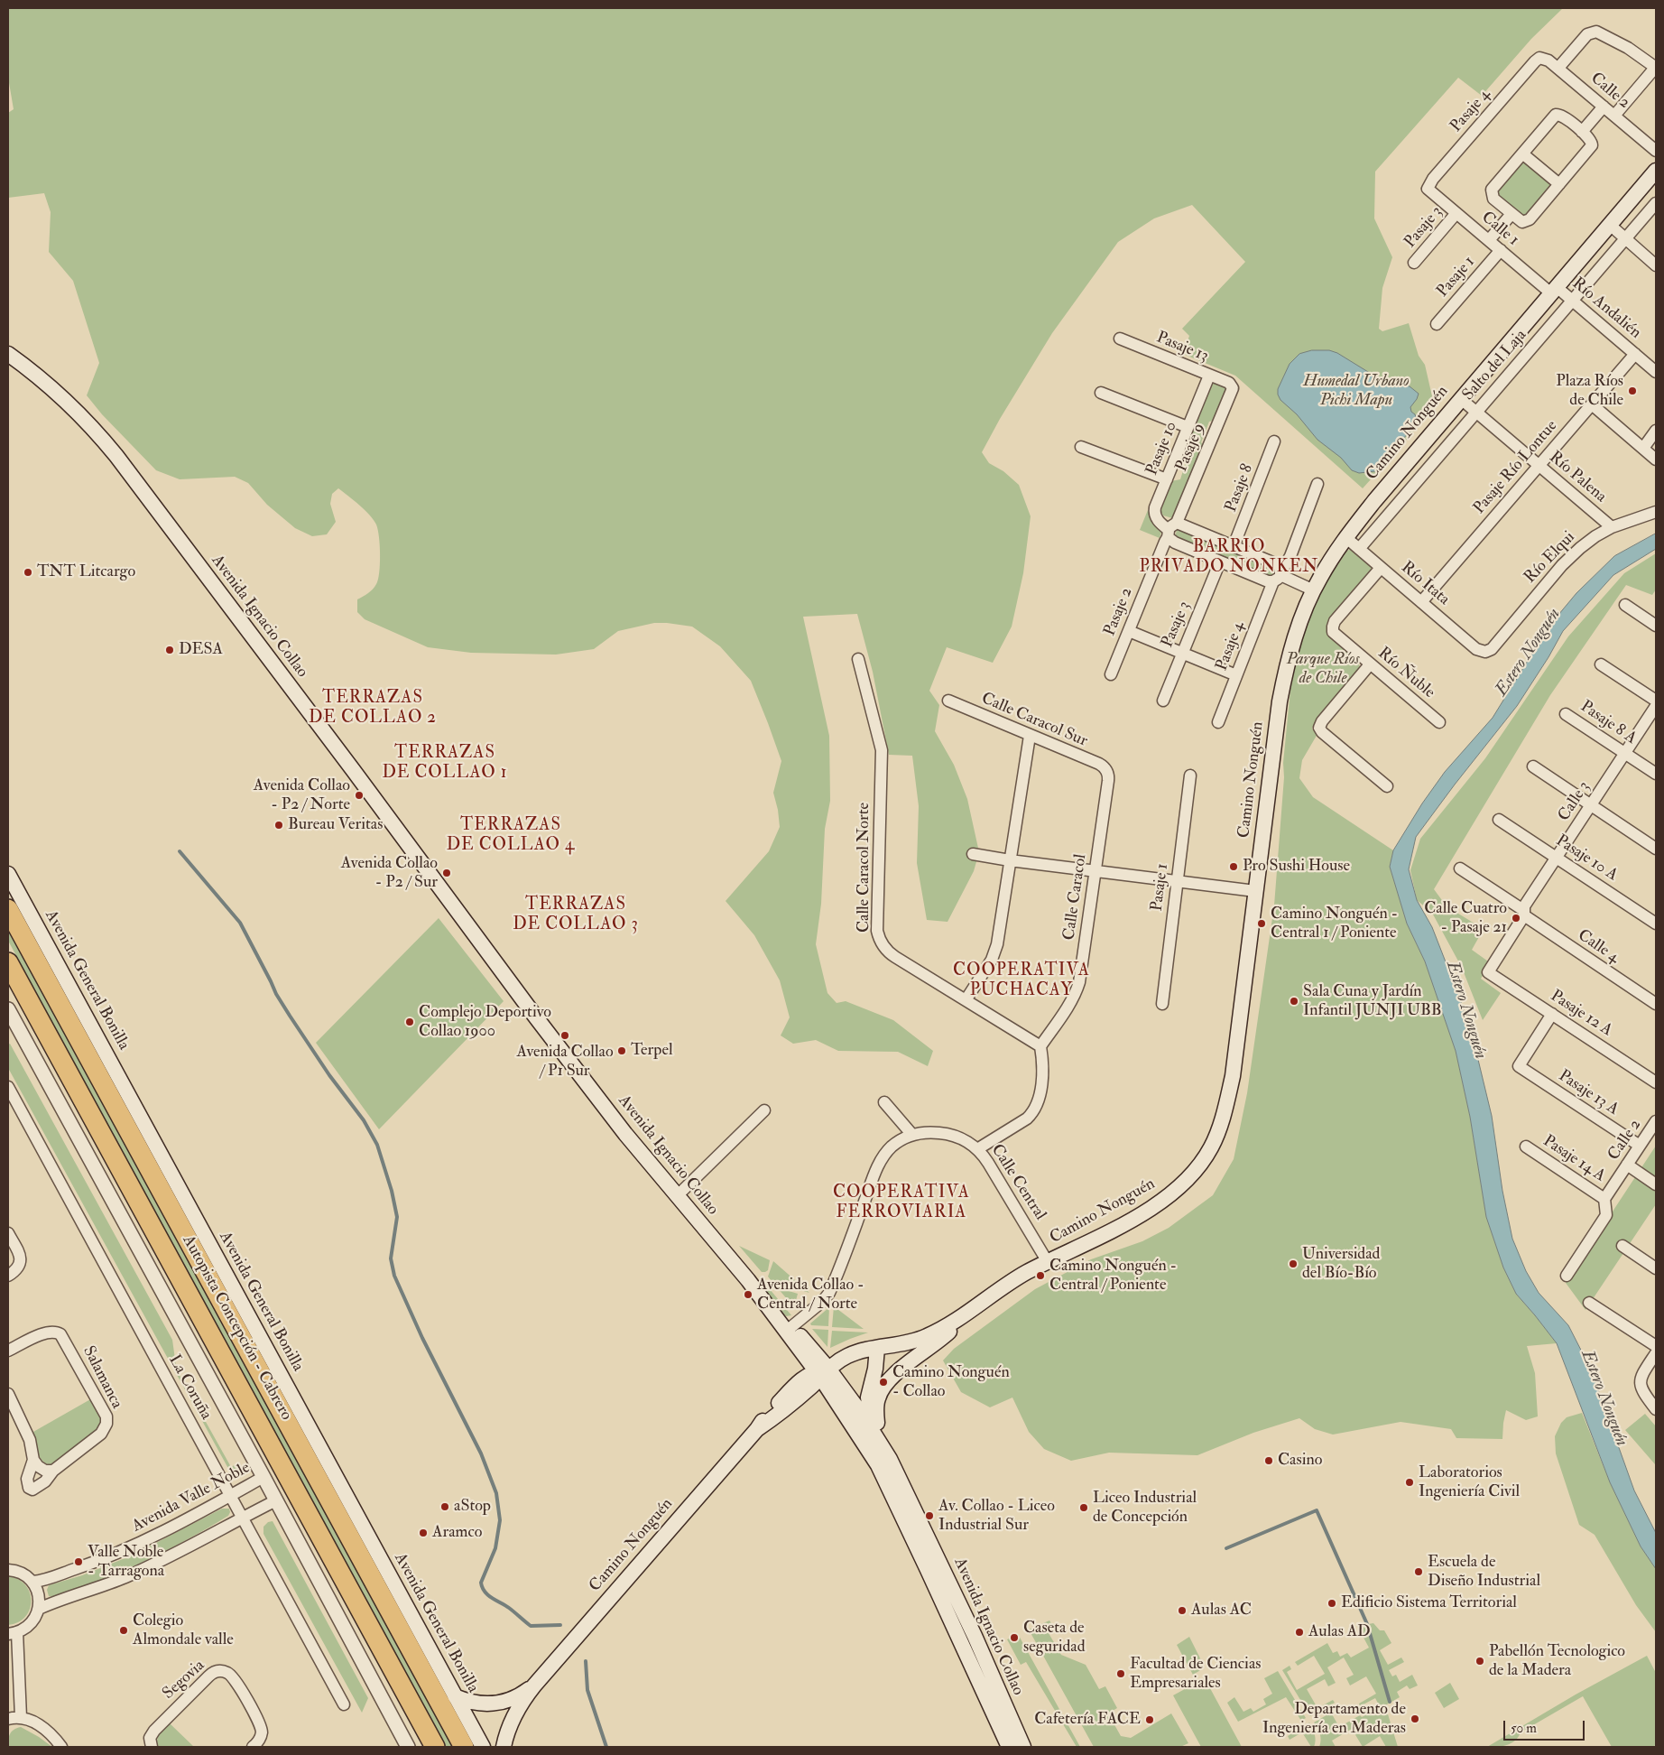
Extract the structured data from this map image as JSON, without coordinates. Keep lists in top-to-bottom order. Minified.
{"streets":{"highway":["Autopista Concepción - Cabrero"],"main road":["Camino Nonguén","Avenida Ignacio Collao","Avenida General Bonilla"],"street":["Calle 2","Pasaje 4","Pasaje 3","Calle 1","Pasaje 1","Río Andalién","Pasaje 13","Salto del Laja","Pasaje 9","Pasaje 10","Pasaje Río Lontue","Río Palena","Pasaje 8","Río Elqui","Río Itata","Pasaje 2","Río Ñuble","Calle Caracol Sur","Pasaje 8 A","Calle 3","Pasaje 10 A","Calle Caracol Norte","Calle Caracol","Calle 4","Pasaje 12 A","Pasaje 13 A","Pasaje 14 A","Calle Central","Salamanca","La Coruña","Avenida Valle Noble","Segovia"]},"crossings":[["Calle 2","Pasaje 4"],["Calle 2","Pasaje 13 A"],["Calle 2","Pasaje 14 A"],["Pasaje 4","Calle 1"],["Pasaje 3","Calle 1"],["Calle 1","Pasaje 1"],["Calle 1","Río Andalién"],["Calle 1","Camino Nonguén"],["Río Andalién","Salto del Laja"],["Río Andalién","Camino Nonguén"],["Río Andalién","Pasaje Río Lontue"],["Pasaje 13","Pasaje 9"],["Pasaje 13","Pasaje 10"],["Salto del Laja","Río Palena"],["Salto del Laja","Río Itata"],["Camino Nonguén","Río Palena"],["Camino Nonguén","Río Itata"],["Camino Nonguén","Avenida Ignacio Collao"],["Camino Nonguén","Avenida General Bonilla"],["Camino Nonguén","Calle Central"],["Pasaje 9","Pasaje 10"],["Pasaje 9","Pasaje 2"],["Pasaje 10","Pasaje 2"],["Pasaje Río Lontue","Río Palena"],["Pasaje Río Lontue","Río Itata"],["Río Palena","Río Elqui"],["Río Elqui","Río Itata"],["Río Itata","Río Ñuble"],["Avenida Ignacio Collao","Calle Central"],["Calle Caracol Sur","Calle Caracol"],["Pasaje 8 A","Calle 3"],["Calle 3","Pasaje 10 A"],["Calle 3","Calle 4"],["Calle 3","Pasaje 12 A"],["Calle Caracol Norte","Calle Caracol"],["Pasaje 12 A","Pasaje 13 A"],["La Coruña","Avenida Valle Noble"]],"districts":["BARRIO PRIVADO NONKEN","TERRAZAS DE COLLAO 2","TERRAZAS DE COLLAO 1","TERRAZAS DE COLLAO 4","TERRAZAS DE COLLAO 3","COOPERATIVA PUCHACAY","COOPERATIVA FERROVIARIA"],"water":["Estero Nonguén"],"parks":["Humedal Urbano Pichi Mapu","Parque Ríos de Chile"],"places":["Plaza Ríos de Chile","TNT Litcargo","DESA","Avenida Collao - P2 / Norte","Bureau Veritas","Pro Sushi House","Avenida Collao - P2 / Sur","Calle Cuatro - Pasaje 21","Camino Nonguén - Central 1 / Poniente","Sala Cuna y Jardín Infantil JUNJI UBB","Complejo Deportivo Collao 1900","Avenida Collao / P1 Sur","Terpel","Universidad del Bío-Bío","Camino Nonguén - Central / Poniente","Avenida Collao - Central / Norte","Camino Nonguén - Collao","Casino","Laboratorios Ingeniería Civil","aStop","Liceo Industrial de Concepción","Av. Collao - Liceo Industrial Sur","Aramco","Valle Noble - Tarragona","Escuela de Diseño Industrial","Edificio Sistema Territorial","Aulas AC","Colegio Almondale valle","Aulas AD","Caseta de seguridad","Pabellón Tecnologico de la Madera","Facultad de Ciencias Empresariales","Departamento de Ingeniería en Maderas","Cafetería FACE"],"scale_bar":"50 m"}
